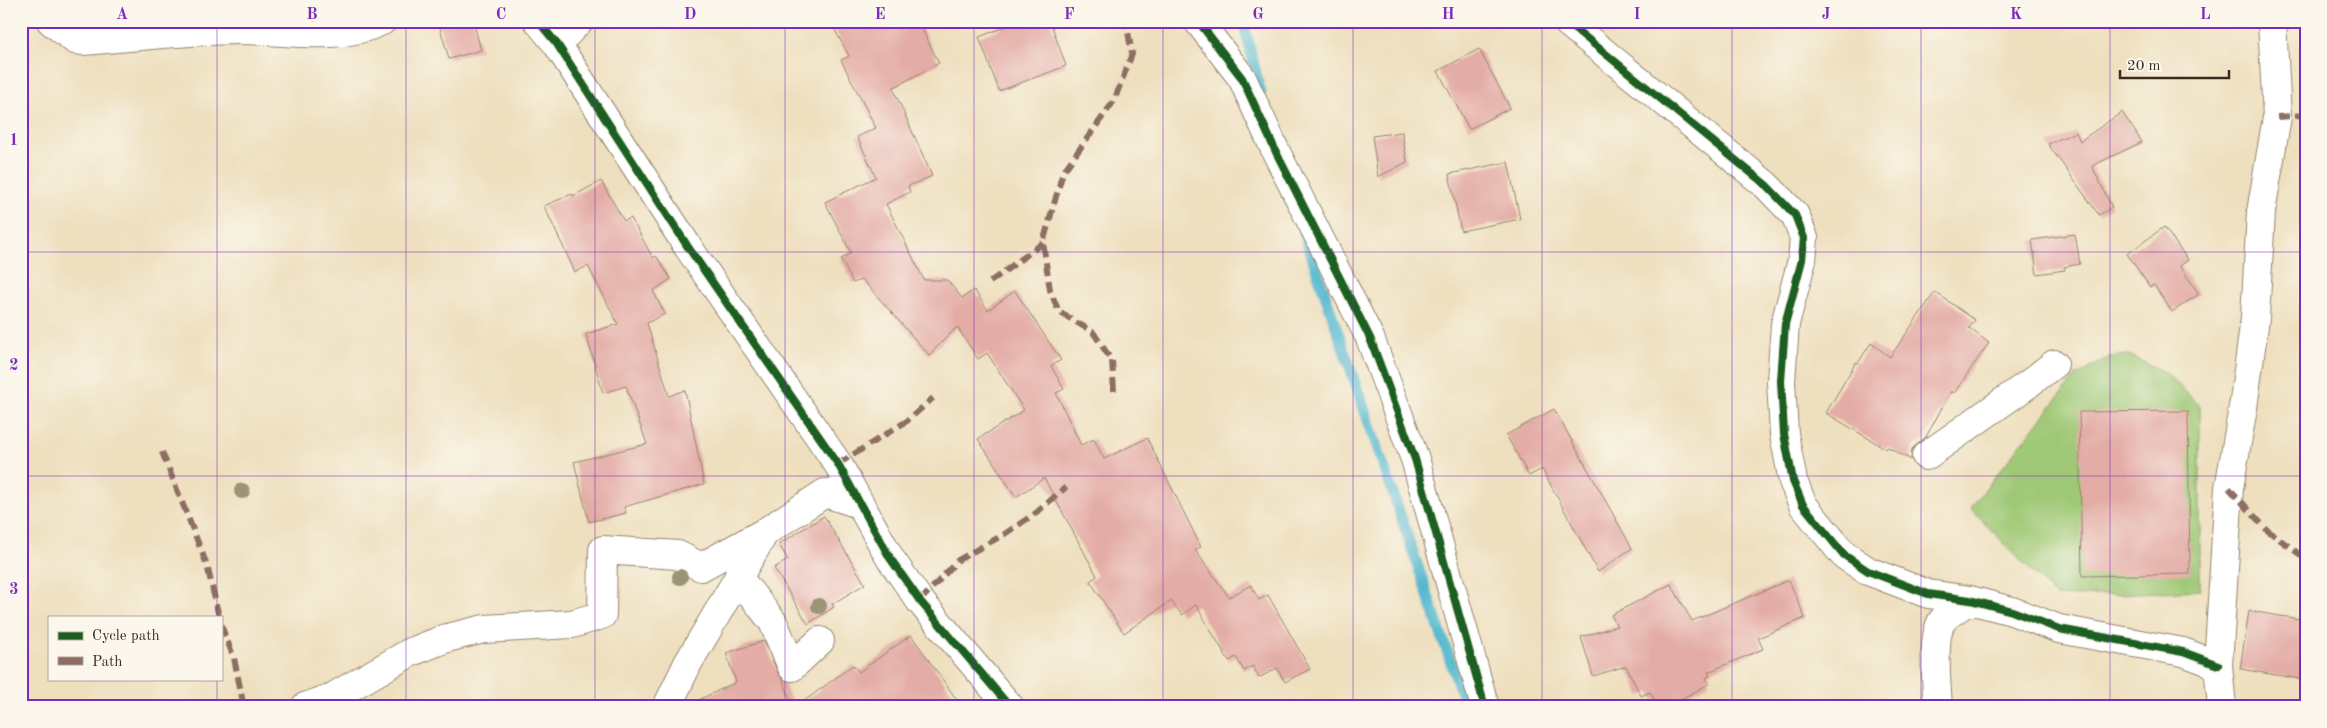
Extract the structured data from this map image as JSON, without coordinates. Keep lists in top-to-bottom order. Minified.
{"legend":["Cycle path","Path"],"scale_bar":"20 m","grid":{"columns":["A","B","C","D","E","F","G","H","I","J","K","L"],"rows":["1","2","3"]}}
